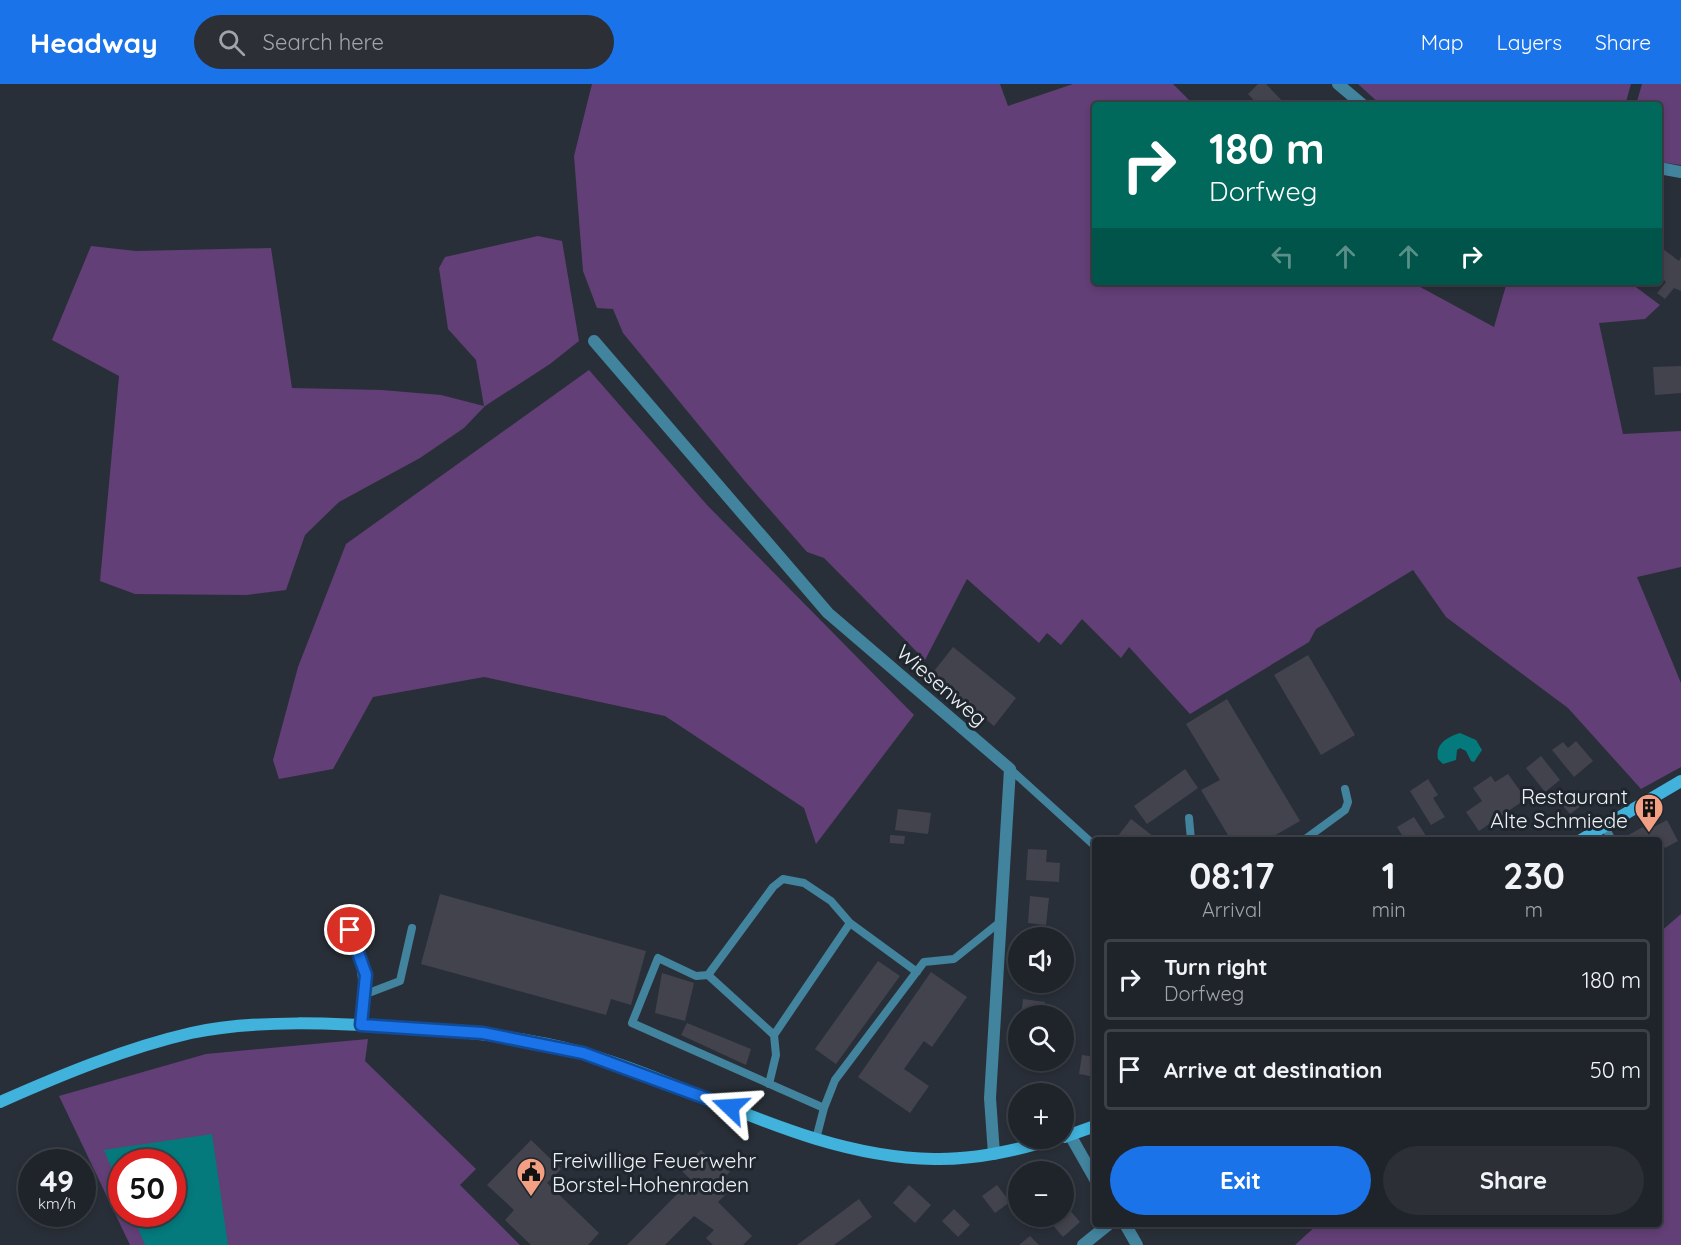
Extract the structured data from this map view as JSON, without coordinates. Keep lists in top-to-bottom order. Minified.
{"streets":{"street":["Wiesenweg"]},"places":{"building":["Restaurant Alte Schmiede"],"public building":["Freiwillige Feuerwehr Borstel-Hohenraden"]},"page":{"header":"Headway","search":"Search here","nav":["Map","Layers","Share"],"turn":["180 m","Dorfweg"],"eta":["08:17","Arrival","1","min","230","m"],"map_buttons":["+","−"],"list":[{"name":"Turn right","note":"Dorfweg","value":"180 m"},{"name":"Arrive at destination","value":"50 m"}],"buttons":["Exit","Share"],"speed":"49 km/h","limit":"50"}}
